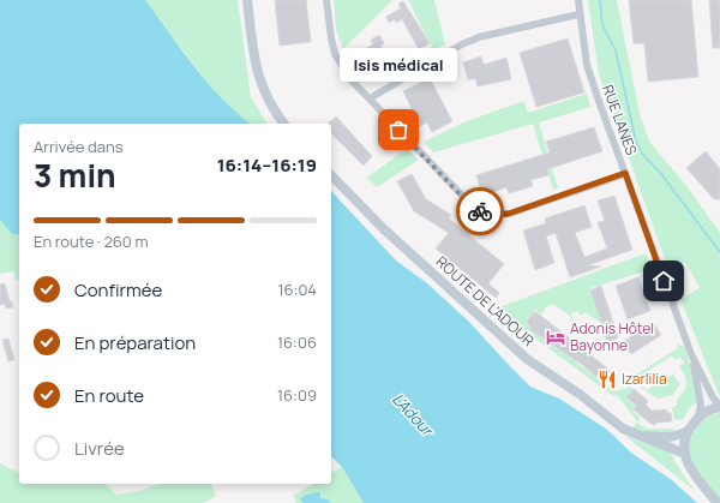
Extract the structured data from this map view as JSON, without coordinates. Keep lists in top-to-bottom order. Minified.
{"streets":{"main road":["ROUTE DE L'ADOUR"],"street":["RUE LANES"]},"water":["L'Adour"],"places":{"other":["Isis médical"],"hotel":["Adonis Hôtel Bayonne"],"restaurant":["Izarlilia"]},"page":{"bubble":"Isis médical","heading":["3 min","Arrivée dans","16:14–16:19"],"bar":"En route · 260 m","list":[["Confirmée","16:04"],["En préparation","16:06"],["En route","16:09"],"Livrée"]}}
